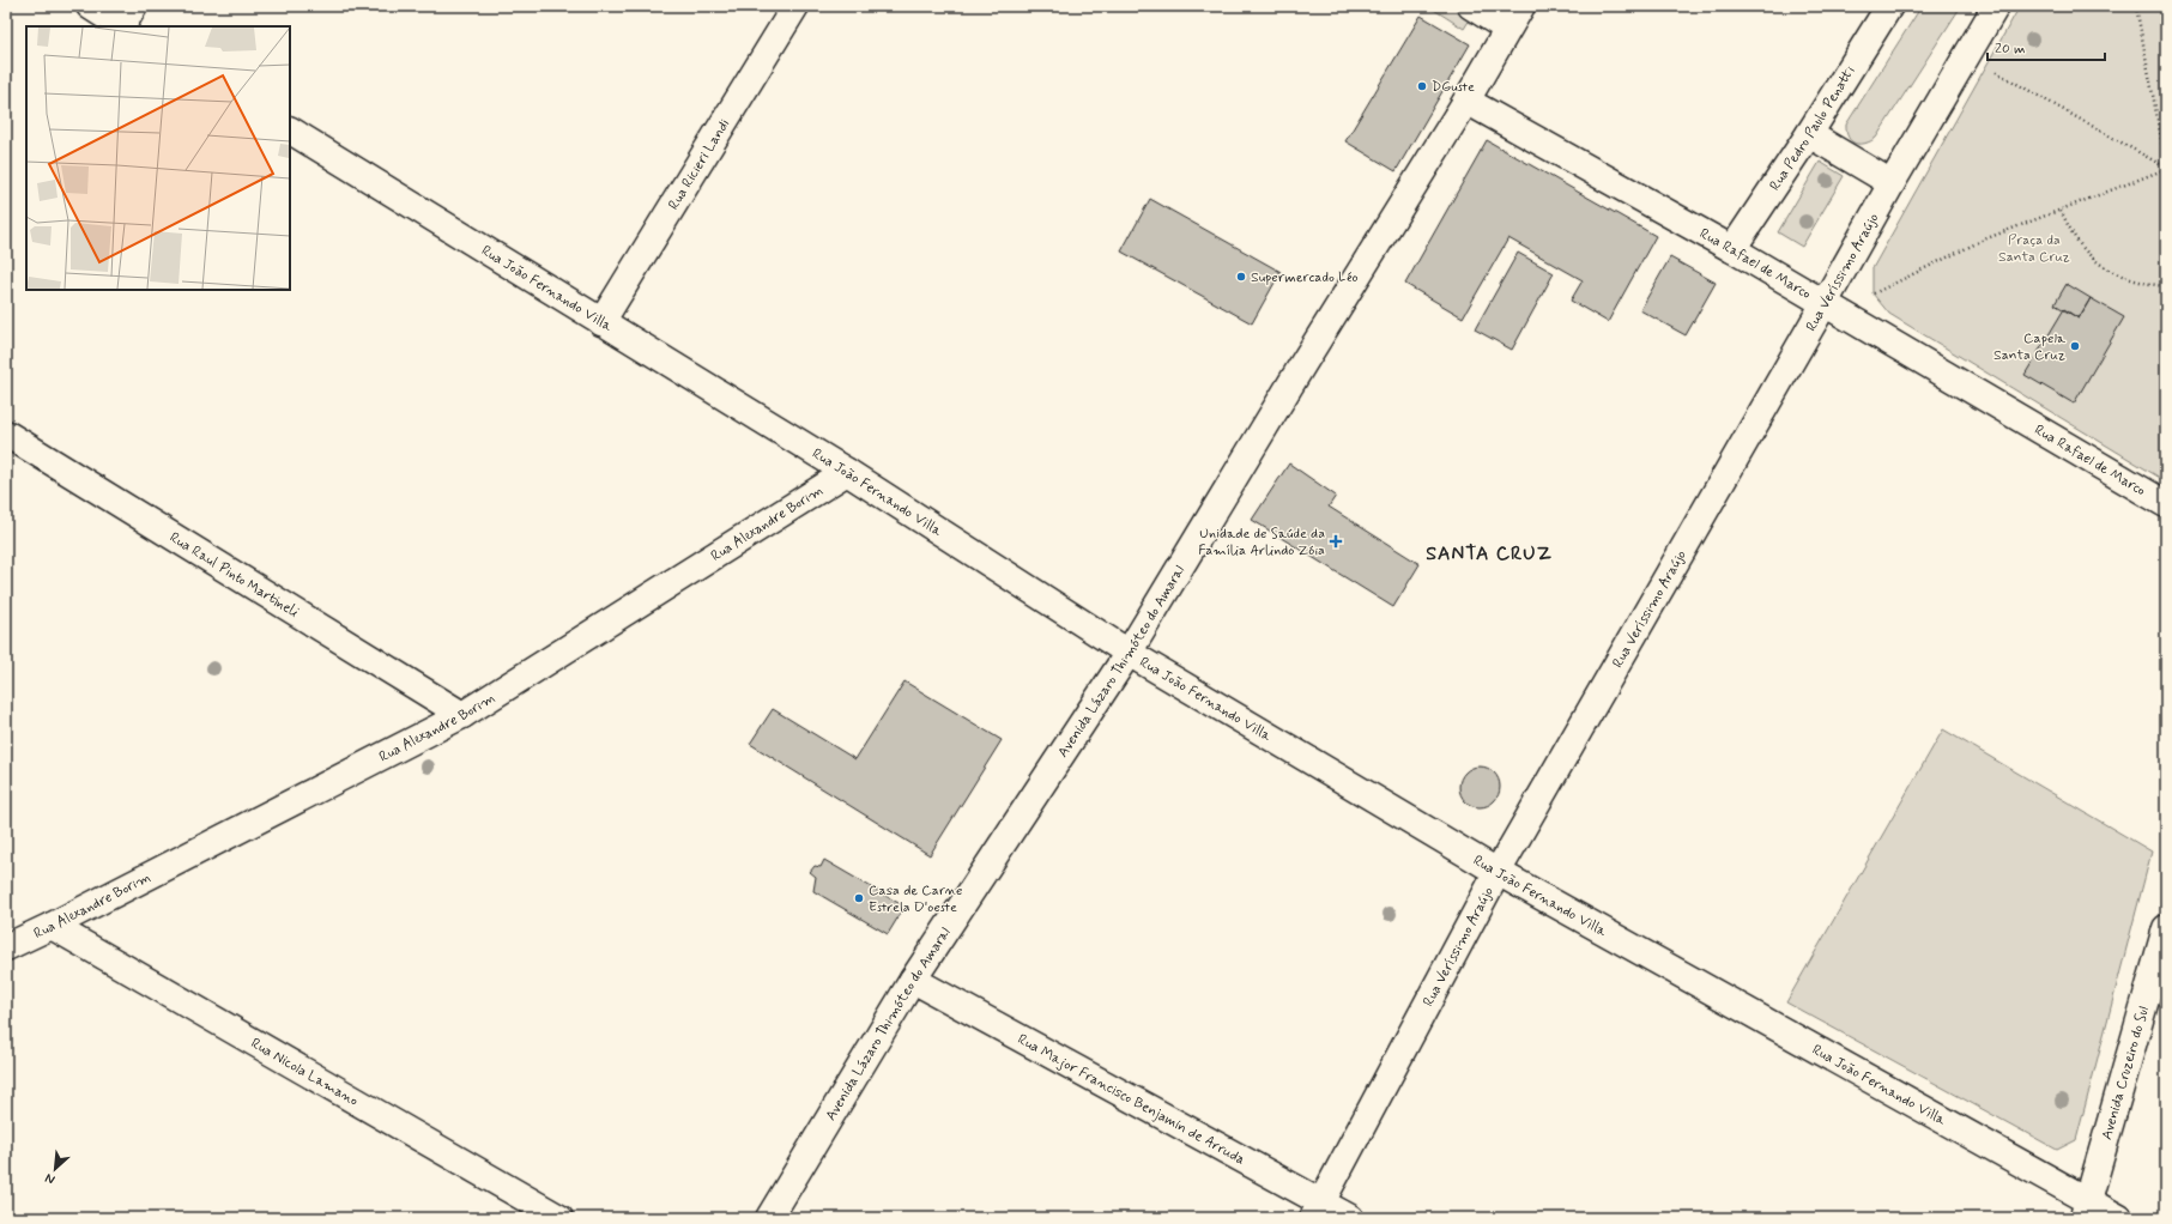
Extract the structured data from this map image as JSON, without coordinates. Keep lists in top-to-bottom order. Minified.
{"streets":{"street":["Rua Pedro Paulo Penatti","Rua Ricieri Landi","Rua Rafael de Marco","Rua Veríssimo Araújo","Rua João Fernando Villa","Rua Alexandre Borim","Rua Raul Pinto Martineli","Avenida Lázaro Thimóteo do Amaral","Rua Nicola Lamano","Avenida Cruzeiro do Sul","Rua Major Francisco Benjamin de Arruda"]},"crossings":[["Rua Pedro Paulo Penatti","Rua Rafael de Marco"],["Rua Ricieri Landi","Rua João Fernando Villa"],["Rua Rafael de Marco","Rua Veríssimo Araújo"],["Rua Rafael de Marco","Avenida Lázaro Thimóteo do Amaral"],["Rua Veríssimo Araújo","Rua João Fernando Villa"],["Rua Veríssimo Araújo","Rua Major Francisco Benjamin de Arruda"],["Rua João Fernando Villa","Rua Alexandre Borim"],["Rua João Fernando Villa","Avenida Lázaro Thimóteo do Amaral"],["Rua João Fernando Villa","Avenida Cruzeiro do Sul"],["Rua Alexandre Borim","Rua Raul Pinto Martineli"],["Rua Alexandre Borim","Rua Nicola Lamano"],["Avenida Lázaro Thimóteo do Amaral","Rua Major Francisco Benjamin de Arruda"]],"districts":["SANTA CRUZ"],"parks":["Praça da Santa Cruz"],"places":{"other":["DGuste","Supermercado Léo","Capela Santa Cruz","Casa de Carne Estrela D'oeste"],"health":["Unidade de Saúde da Família Arlindo Zóia"]},"scale_bar":"20 m","north":"bottom left"}
